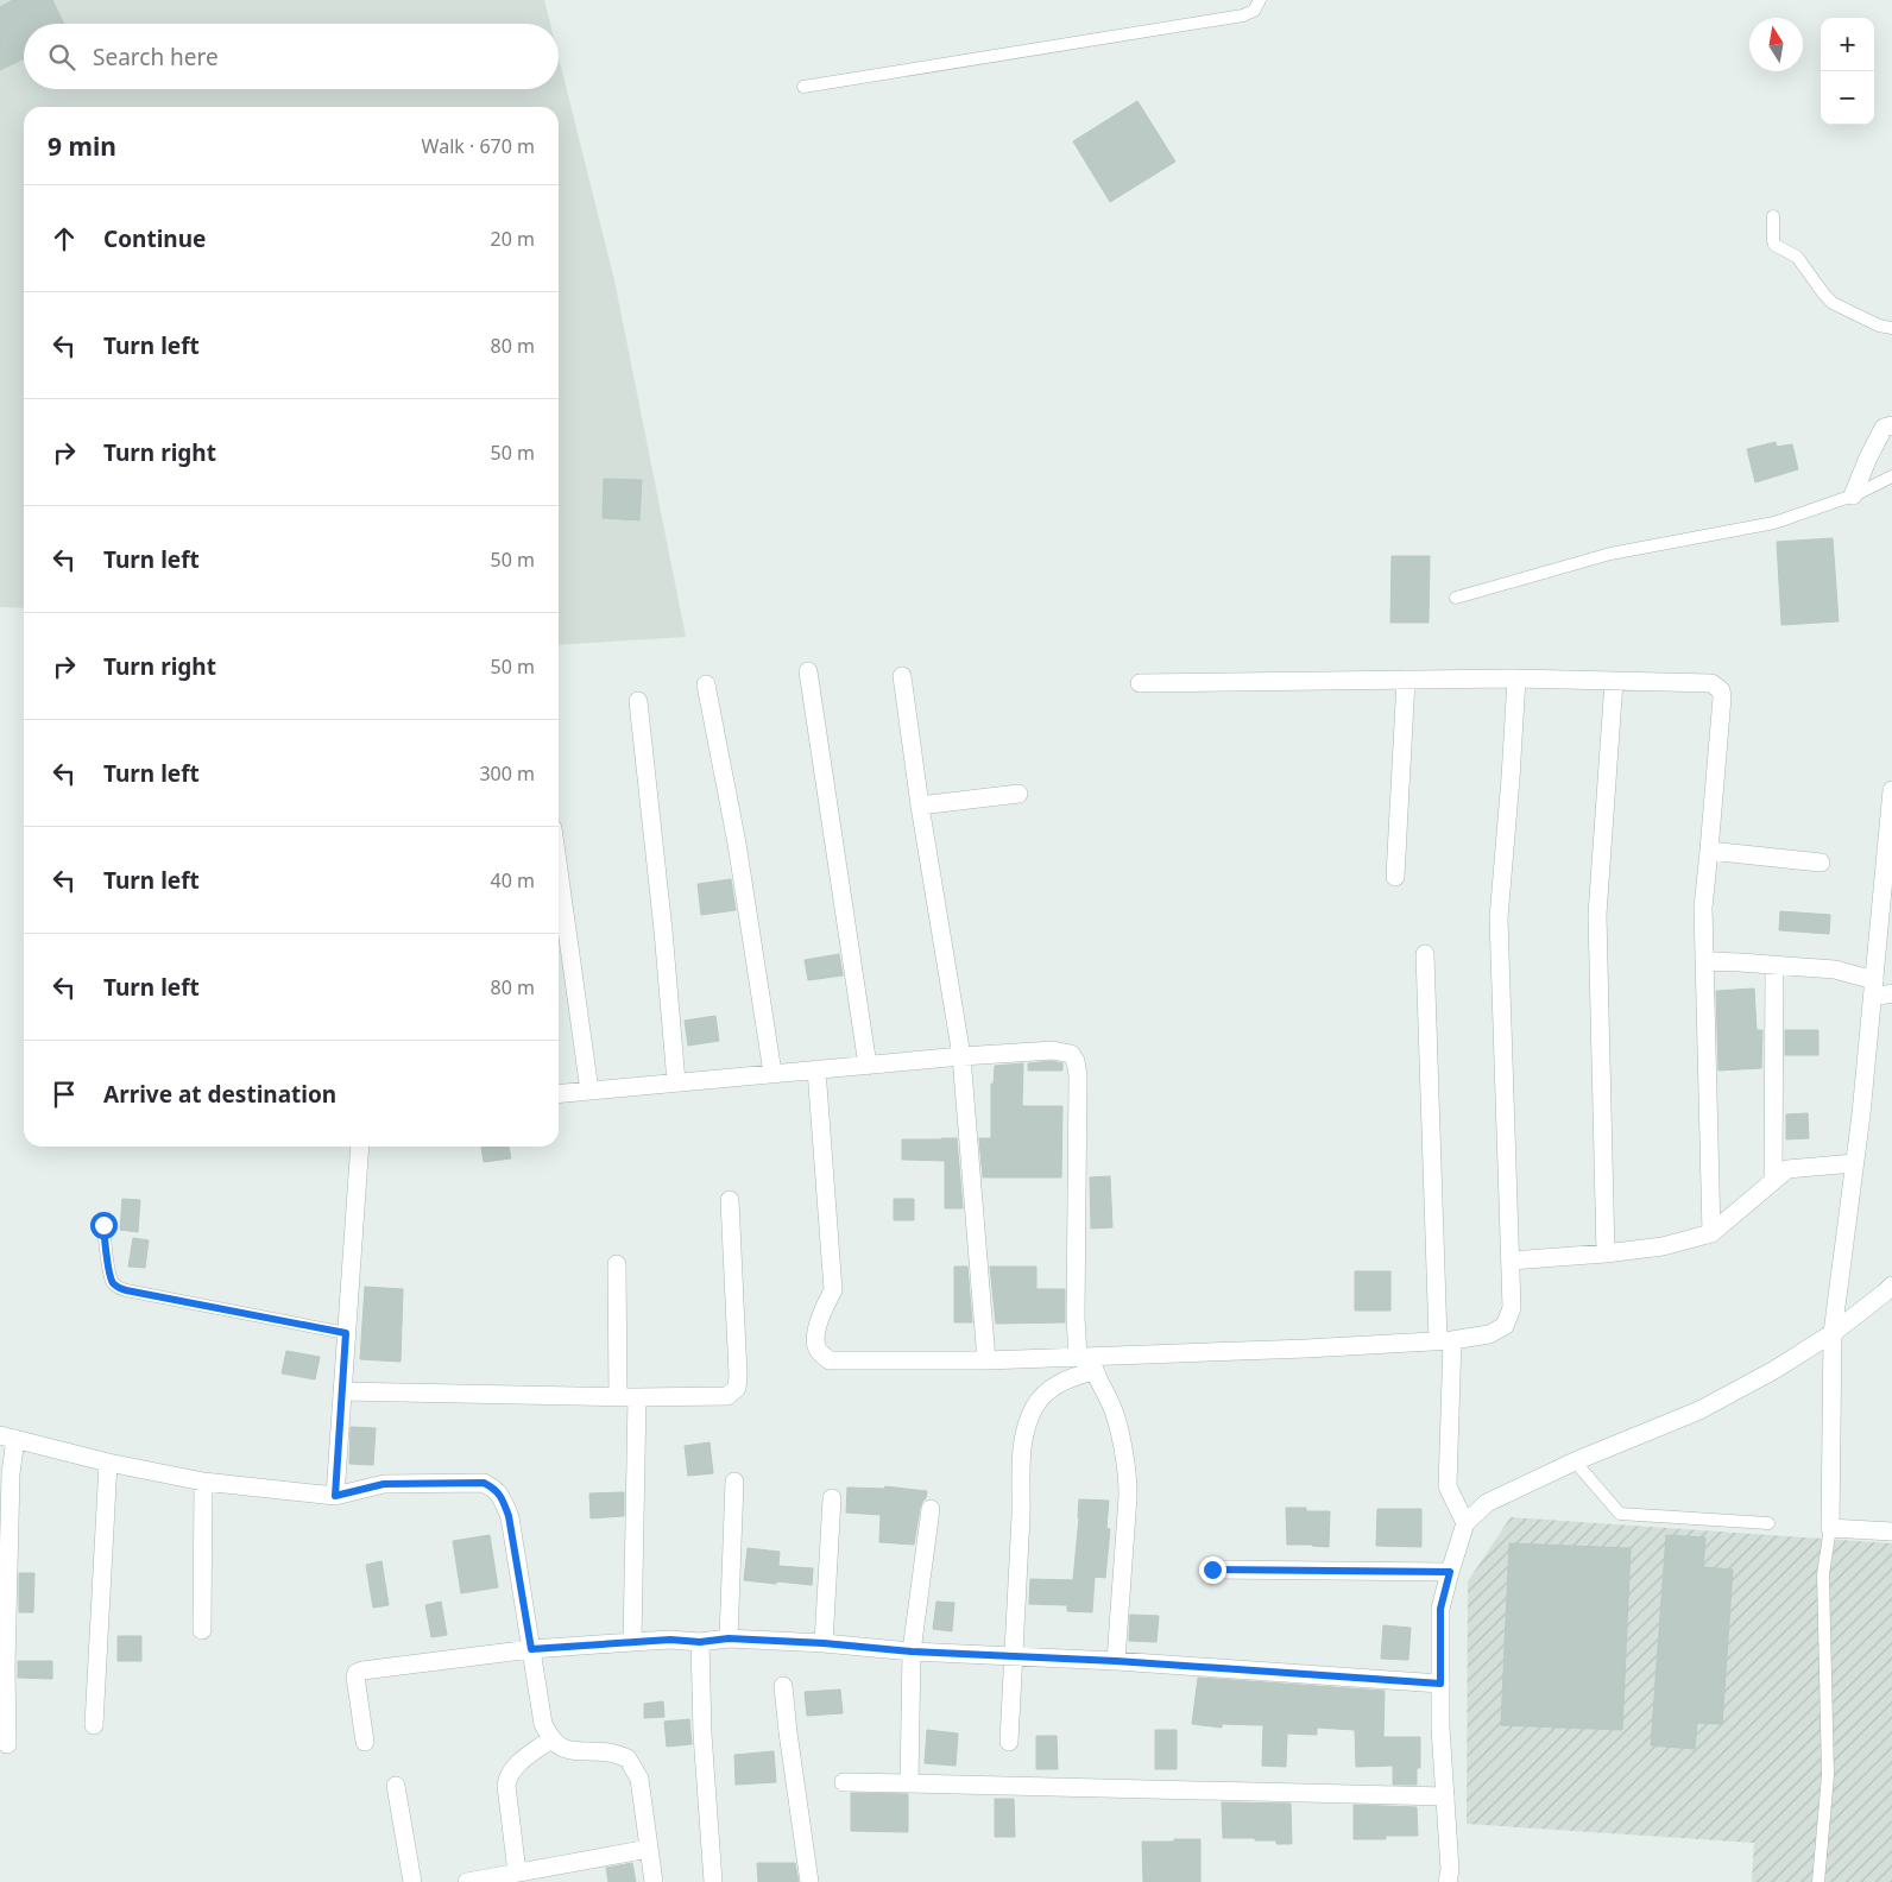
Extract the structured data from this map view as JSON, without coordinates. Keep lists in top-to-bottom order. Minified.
{"north":"top","page":{"map_buttons":["+","−"],"search":"Search here","heading":["9 min","Walk · 670 m"],"list":[["Continue","20 m"],["Turn left","80 m"],["Turn right","50 m"],["Turn left","50 m"],["Turn right","50 m"],["Turn left","300 m"],["Turn left","40 m"],["Turn left","80 m"],"Arrive at destination"]}}
